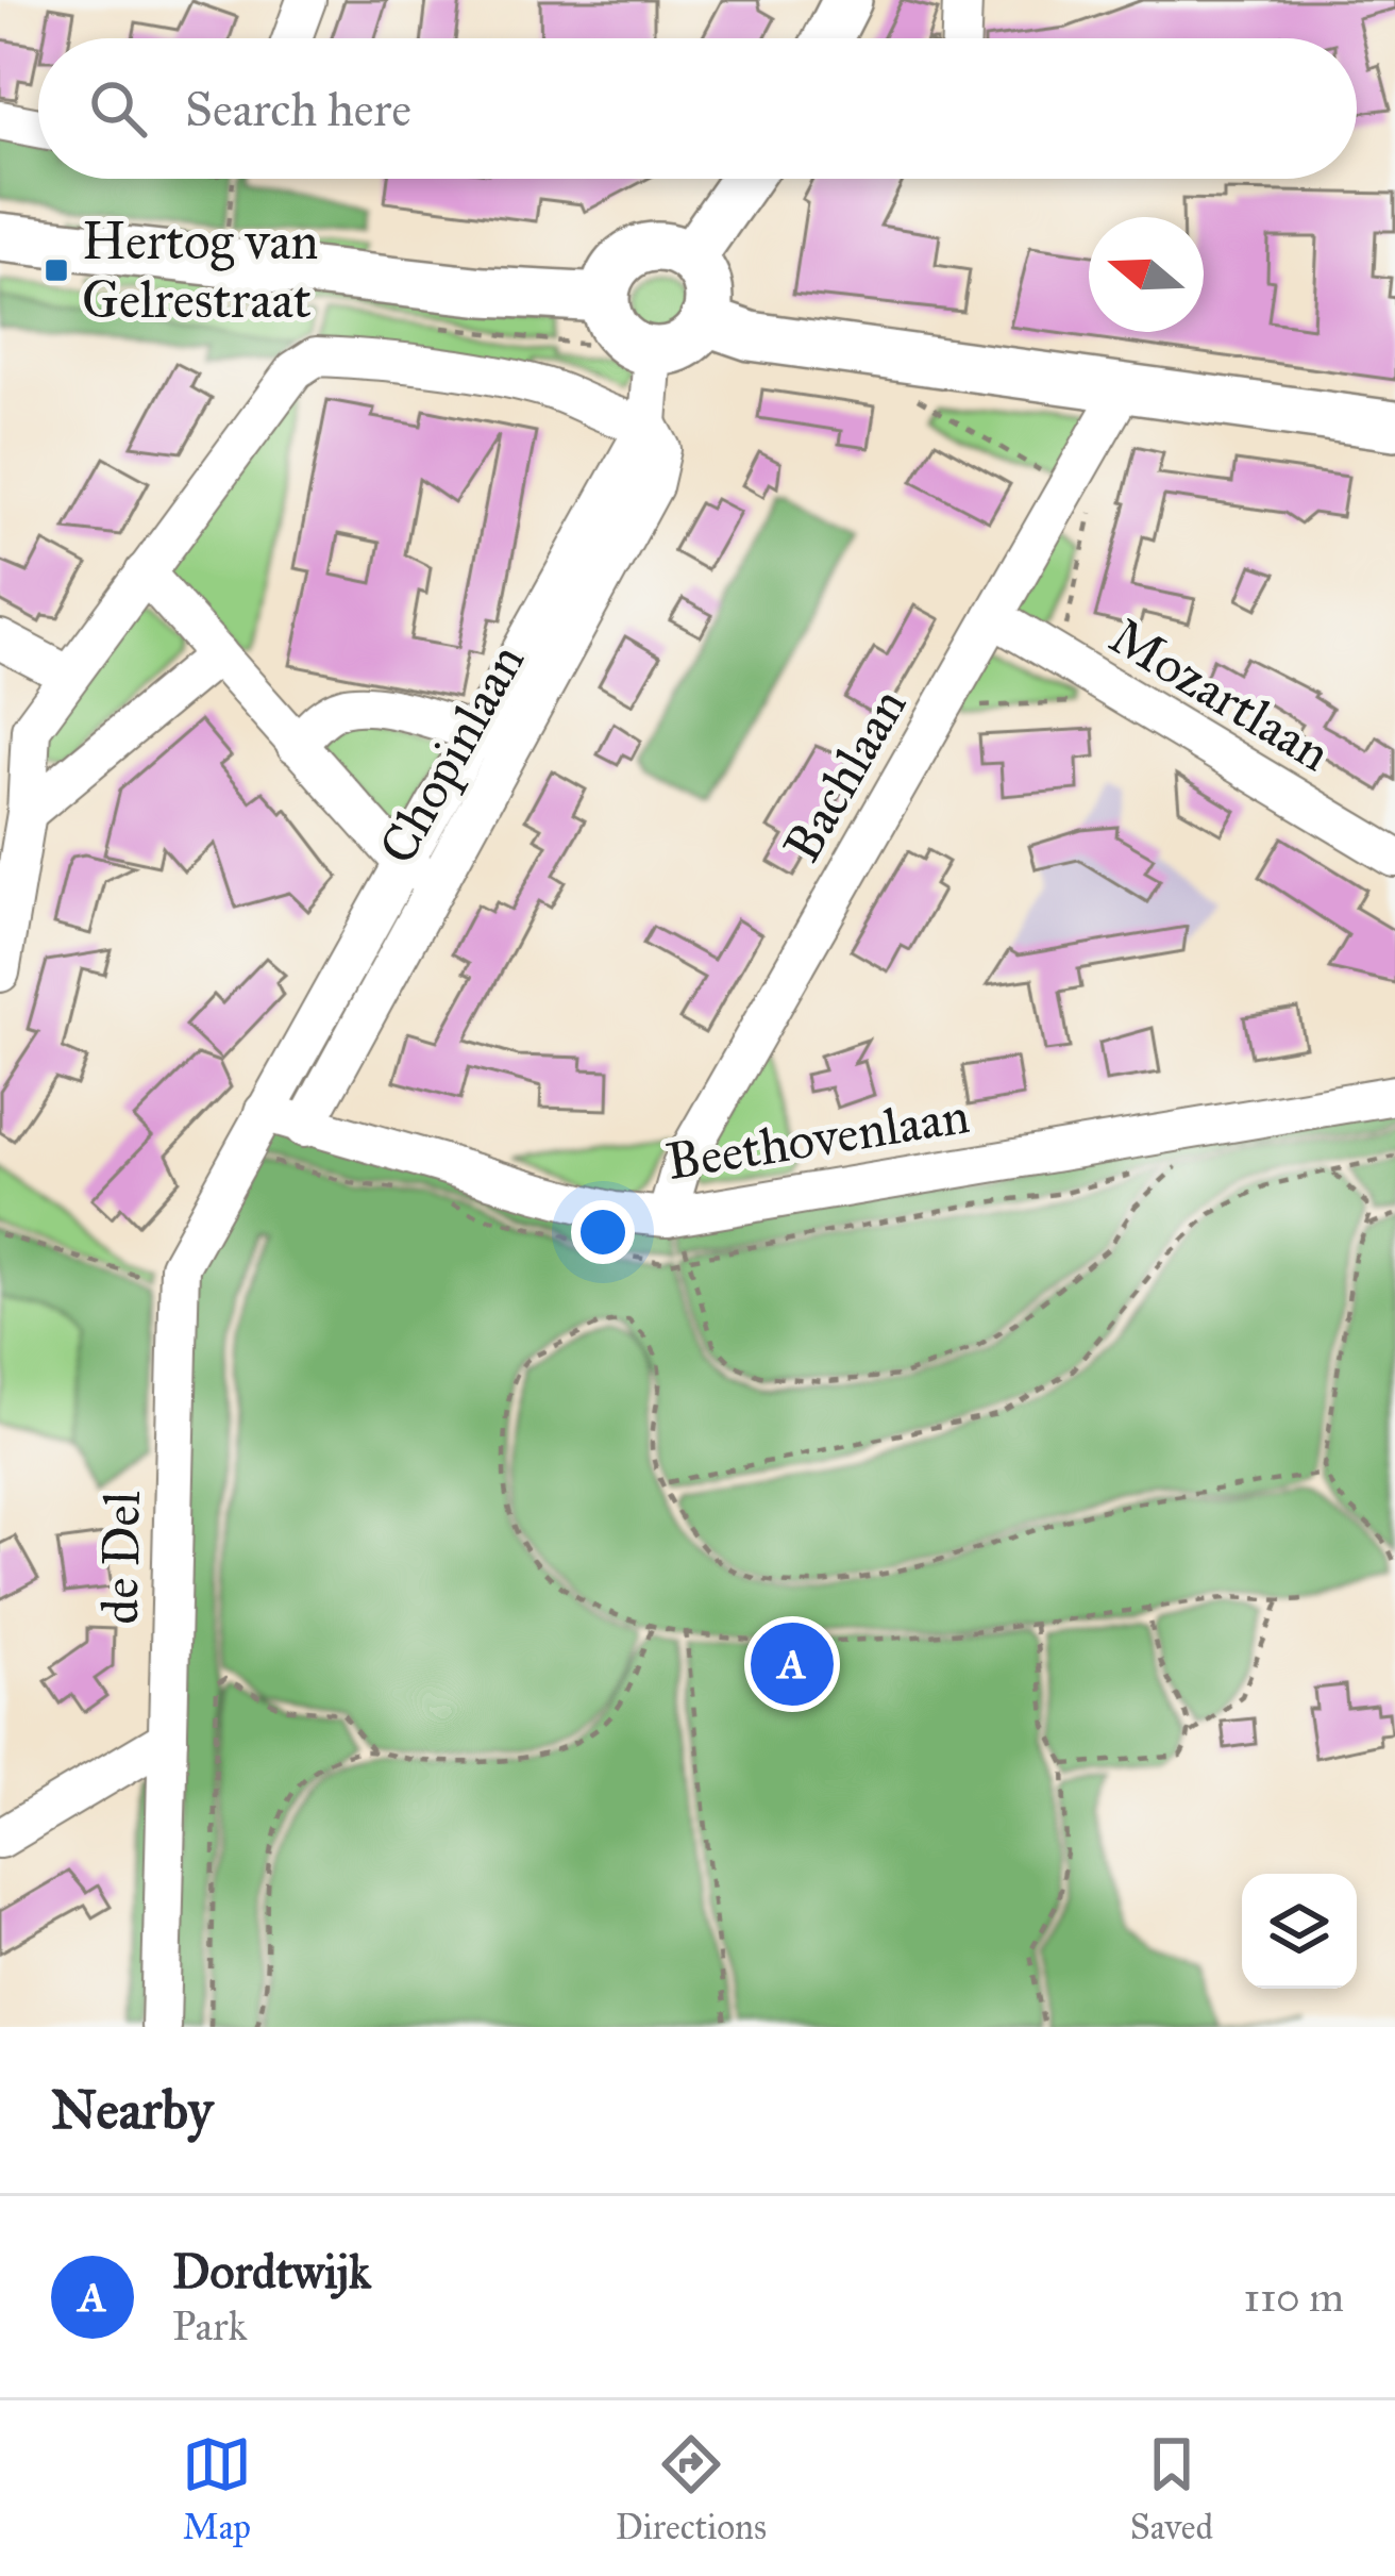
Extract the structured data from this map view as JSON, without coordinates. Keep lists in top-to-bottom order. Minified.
{"streets":{"street":["Mozartlaan","Chopinlaan","Bachlaan","Beethovenlaan","de Del"]},"crossings":[["Mozartlaan","Bachlaan"],["Chopinlaan","Beethovenlaan"],["Chopinlaan","de Del"],["Bachlaan","Beethovenlaan"],["Beethovenlaan","de Del"]],"places":{"transit":["Hertog van Gelrestraat"]},"north":"left","page":{"search":"Search here","pins":"A","heading":"Nearby","list":[{"mark":"A","name":"Dordtwijk","note":"Park","value":"110 m"}],"nav":["Map","Directions","Saved"]}}
